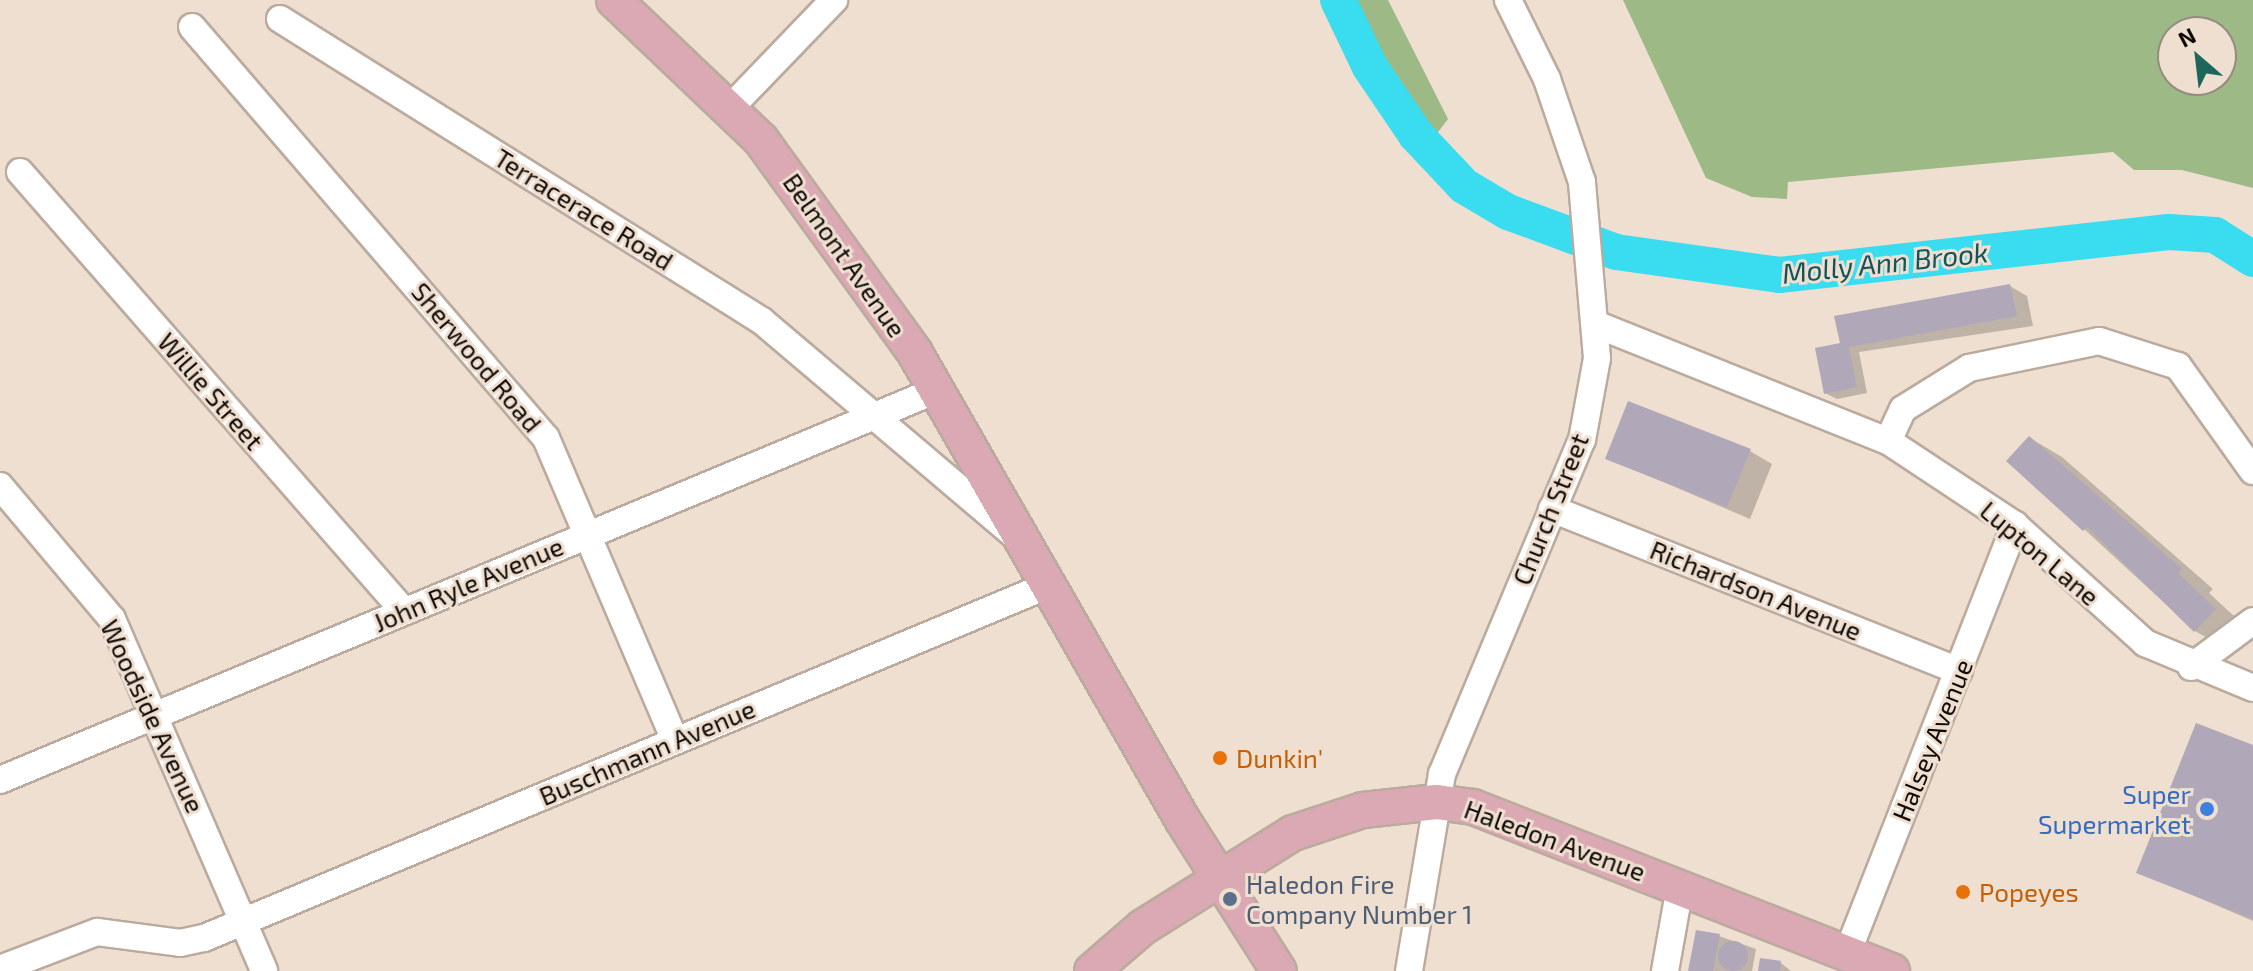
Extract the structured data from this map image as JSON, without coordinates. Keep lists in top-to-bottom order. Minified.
{"streets":{"main road":["Belmont Avenue","Haledon Avenue"],"street":["Terracerace Road","Sherwood Road","Willie Street","Church Street","Lupton Lane","John Ryle Avenue","Richardson Avenue","Woodside Avenue","Halsey Avenue","Buschmann Avenue"]},"crossings":[["Terracerace Road","Belmont Avenue"],["Terracerace Road","John Ryle Avenue"],["Belmont Avenue","John Ryle Avenue"],["Belmont Avenue","Buschmann Avenue"],["Belmont Avenue","Haledon Avenue"],["Sherwood Road","John Ryle Avenue"],["Sherwood Road","Buschmann Avenue"],["Willie Street","John Ryle Avenue"],["Church Street","Lupton Lane"],["Church Street","Richardson Avenue"],["Church Street","Haledon Avenue"],["Lupton Lane","Halsey Avenue"],["John Ryle Avenue","Woodside Avenue"],["Richardson Avenue","Halsey Avenue"],["Woodside Avenue","Buschmann Avenue"],["Halsey Avenue","Haledon Avenue"]],"water":["Molly Ann Brook"],"places":["Dunkin'","Super Supermarket","Popeyes","Haledon Fire Company Number 1"],"north":"top left"}
